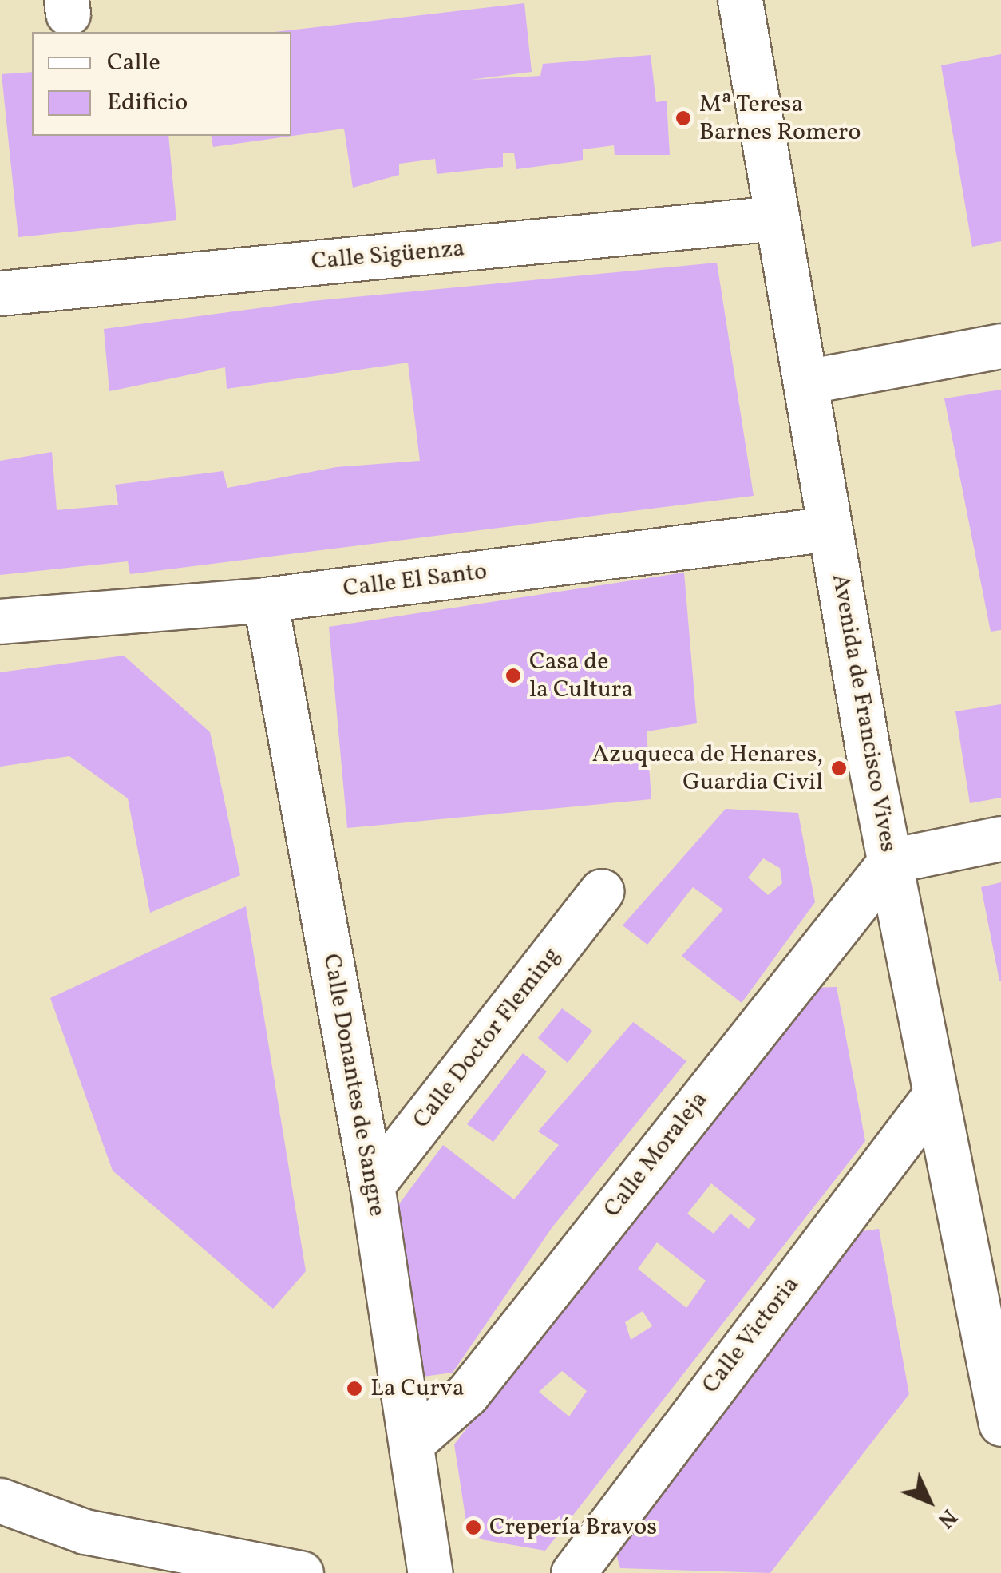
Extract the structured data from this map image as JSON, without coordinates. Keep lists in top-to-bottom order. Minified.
{"streets":{"street":["Calle Sigüenza","Calle El Santo","Avenida de Francisco Vives","Calle Doctor Fleming","Calle Donantes de Sangre","Calle Moraleja","Calle Victoria"]},"crossings":[["Calle Sigüenza","Avenida de Francisco Vives"],["Calle El Santo","Avenida de Francisco Vives"],["Calle El Santo","Calle Donantes de Sangre"],["Avenida de Francisco Vives","Calle Moraleja"],["Avenida de Francisco Vives","Calle Victoria"],["Calle Doctor Fleming","Calle Donantes de Sangre"],["Calle Donantes de Sangre","Calle Moraleja"]],"places":["Mª Teresa Barnes Romero","Casa de la Cultura","Azuqueca de Henares, Guardia Civil","La Curva","Crepería Bravos"],"legend":["Calle","Edificio"],"north":"bottom right"}
